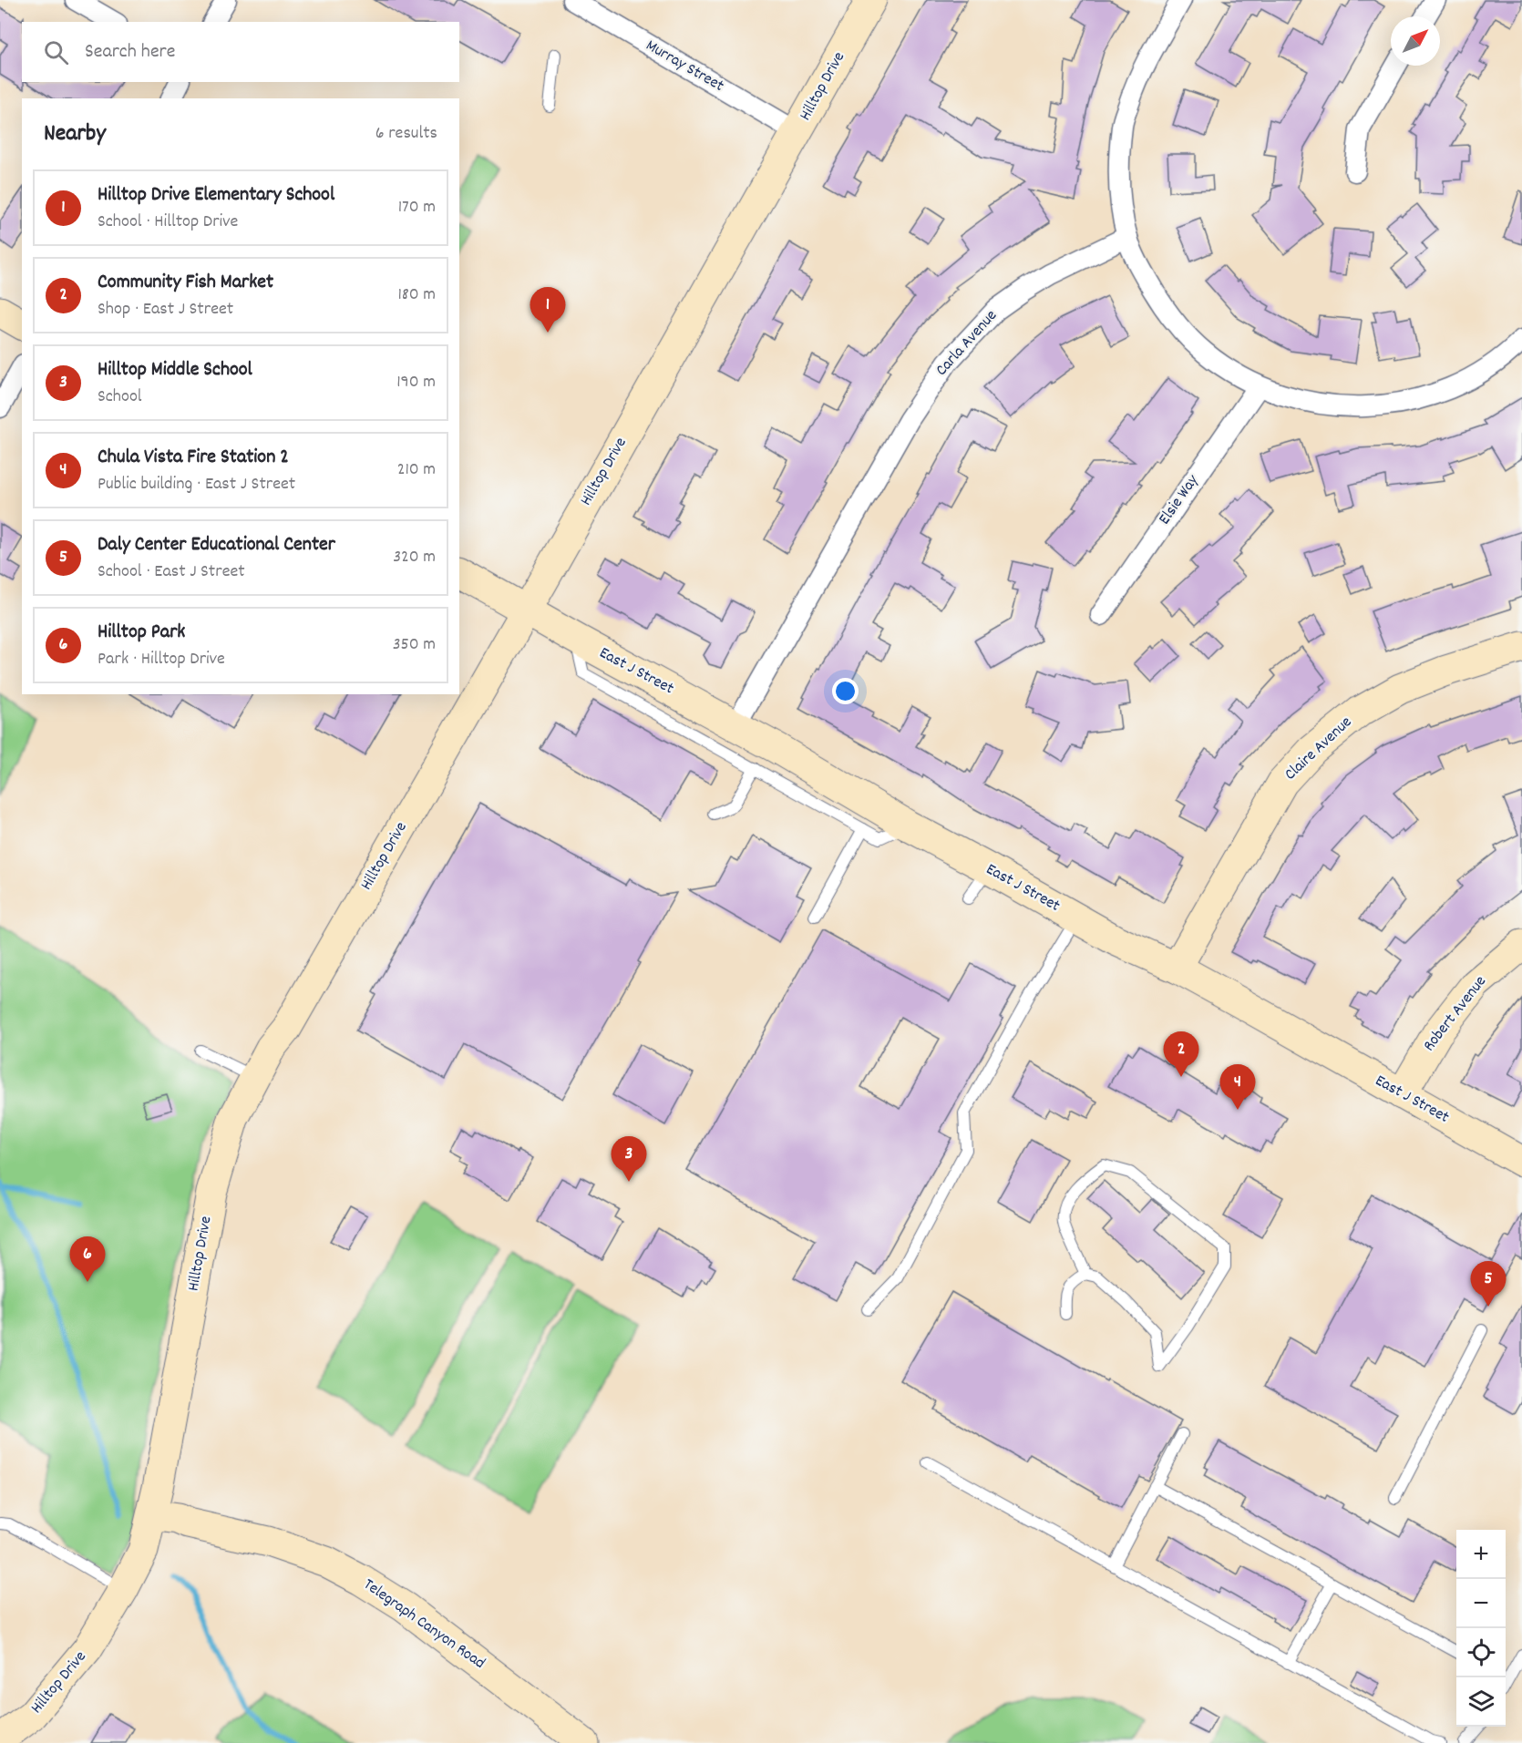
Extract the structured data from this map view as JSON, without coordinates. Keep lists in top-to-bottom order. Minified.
{"streets":{"street":["Murray Street","Hilltop Drive","Carla Avenue","Elsie Way","East J Street","Claire Avenue","Robert Avenue","Telegraph Canyon Road"]},"crossings":[["Murray Street","Hilltop Drive"],["Hilltop Drive","East J Street"],["Hilltop Drive","Telegraph Canyon Road"],["Carla Avenue","East J Street"],["East J Street","Claire Avenue"],["East J Street","Robert Avenue"]],"north":"top right","page":{"search":"Search here","heading":["Nearby","6 results"],"list":[{"mark":"1","name":"Hilltop Drive Elementary School","note":"School · Hilltop Drive","value":"170 m"},{"mark":"2","name":"Community Fish Market","note":"Shop · East J Street","value":"180 m"},{"mark":"3","name":"Hilltop Middle School","note":"School","value":"190 m"},{"mark":"4","name":"Chula Vista Fire Station 2","note":"Public building · East J Street","value":"210 m"},{"mark":"5","name":"Daly Center Educational Center","note":"School · East J Street","value":"320 m"},{"mark":"6","name":"Hilltop Park","note":"Park · Hilltop Drive","value":"350 m"}],"pins":["1","2","4","3","6","5"],"map_buttons":["+","−"]}}
